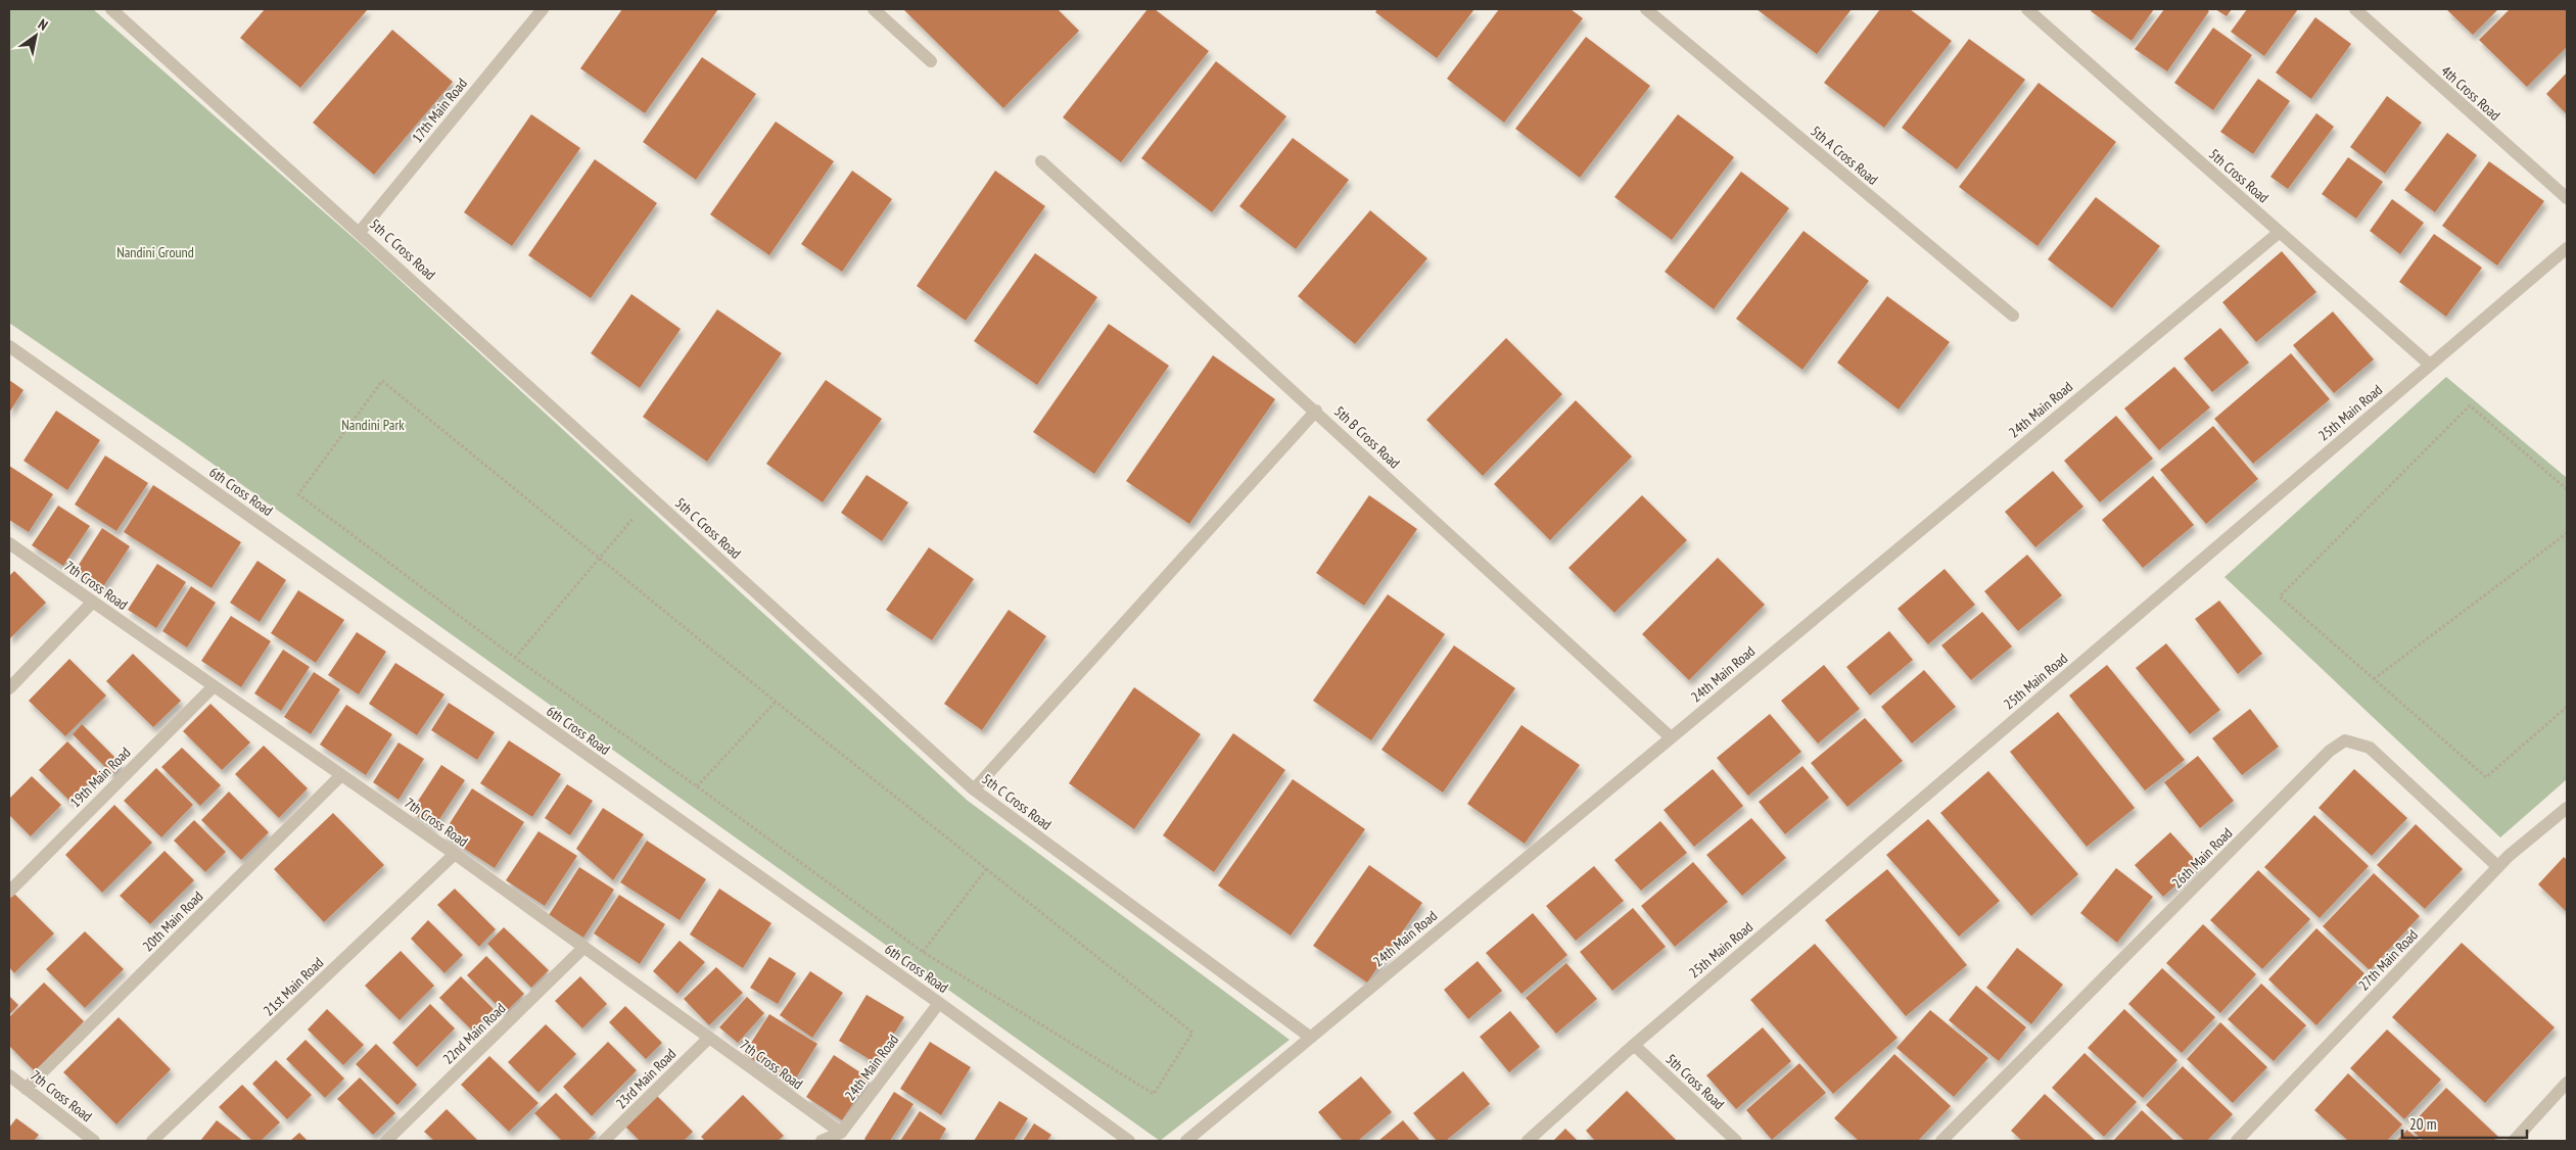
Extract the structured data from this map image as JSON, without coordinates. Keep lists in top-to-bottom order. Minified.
{"streets":{"street":["4th Cross Road","17th Main Road","5th A Cross Road","5th Cross Road","5th C Cross Road","24th Main Road","25th Main Road","5th B Cross Road","6th Cross Road","7th Cross Road","19th Main Road","26th Main Road","20th Main Road","27th Main Road","21st Main Road","22nd Main Road","23rd Main Road"]},"crossings":[["17th Main Road","5th C Cross Road"],["5th Cross Road","24th Main Road"],["5th Cross Road","25th Main Road"],["5th C Cross Road","24th Main Road"],["24th Main Road","5th B Cross Road"],["24th Main Road","6th Cross Road"],["24th Main Road","7th Cross Road"],["7th Cross Road","19th Main Road"],["7th Cross Road","20th Main Road"],["7th Cross Road","21st Main Road"],["7th Cross Road","22nd Main Road"],["7th Cross Road","23rd Main Road"],["26th Main Road","27th Main Road"]],"parks":["Nandini Ground","Nandini Park"],"scale_bar":"20 m","north":"top right"}
